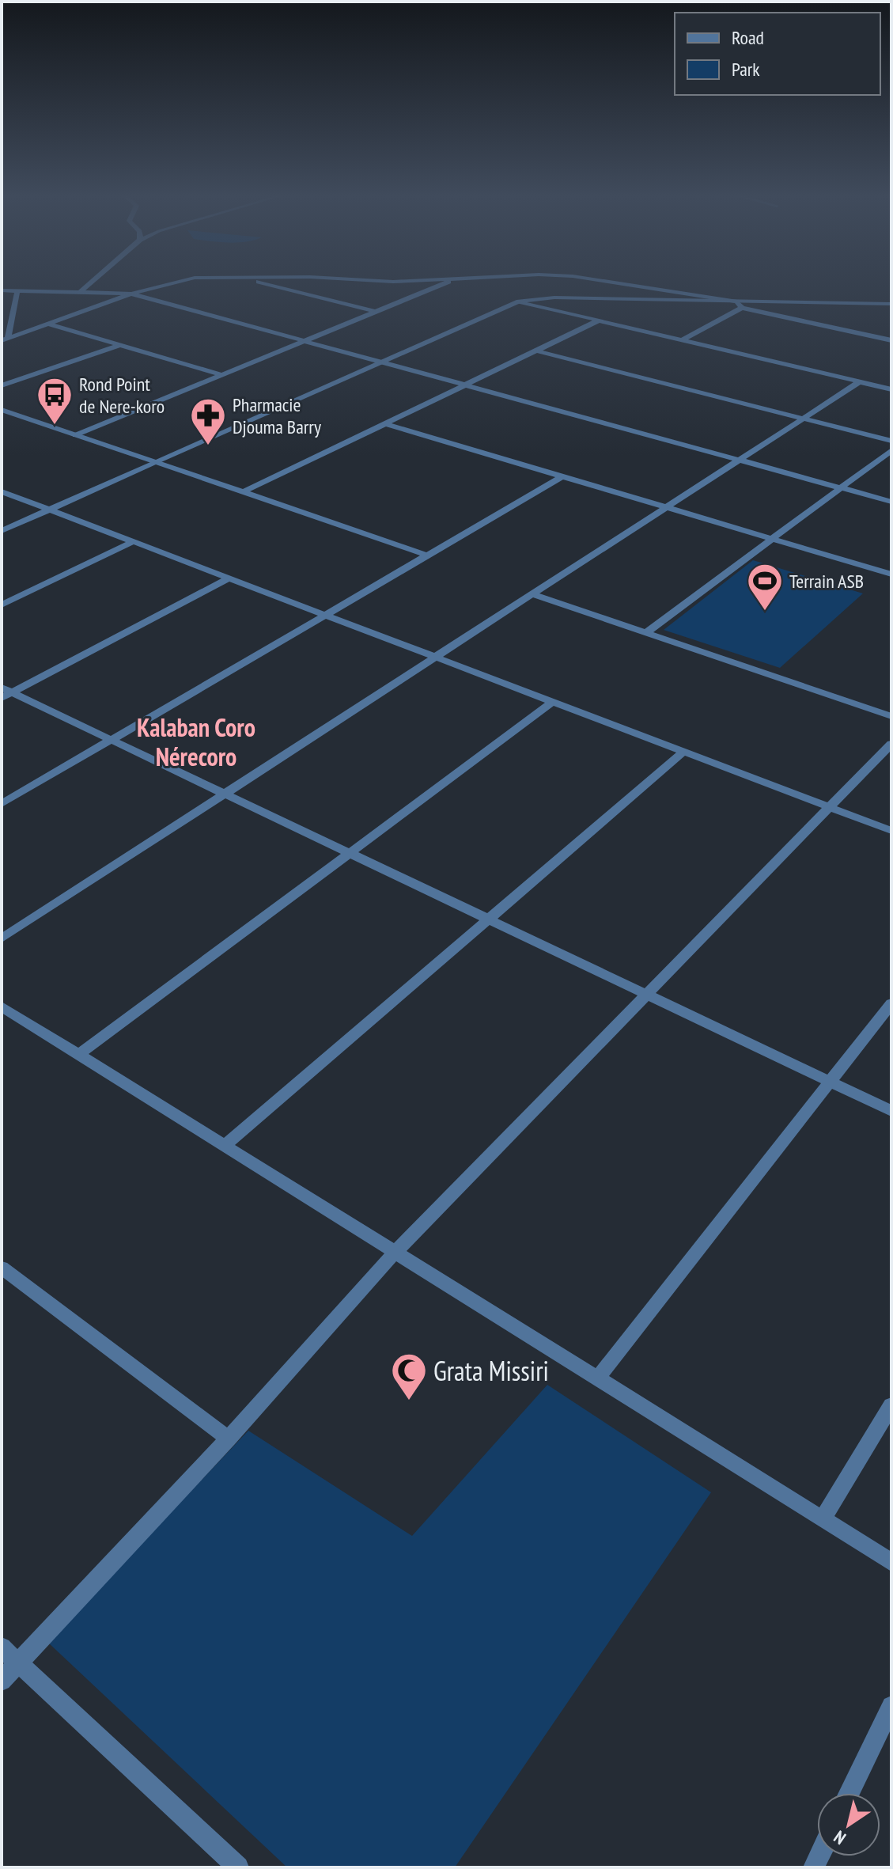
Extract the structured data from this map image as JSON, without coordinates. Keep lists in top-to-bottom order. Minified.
{"districts":["Kalaban Coro Nérecoro"],"places":{"bus stop":["Rond Point de Nere-koro"],"pharmacy":["Pharmacie Djouma Barry"],"sports":["Terrain ASB"],"mosque":["Grata Missiri"]},"legend":["Road","Park"],"north":"bottom left"}
